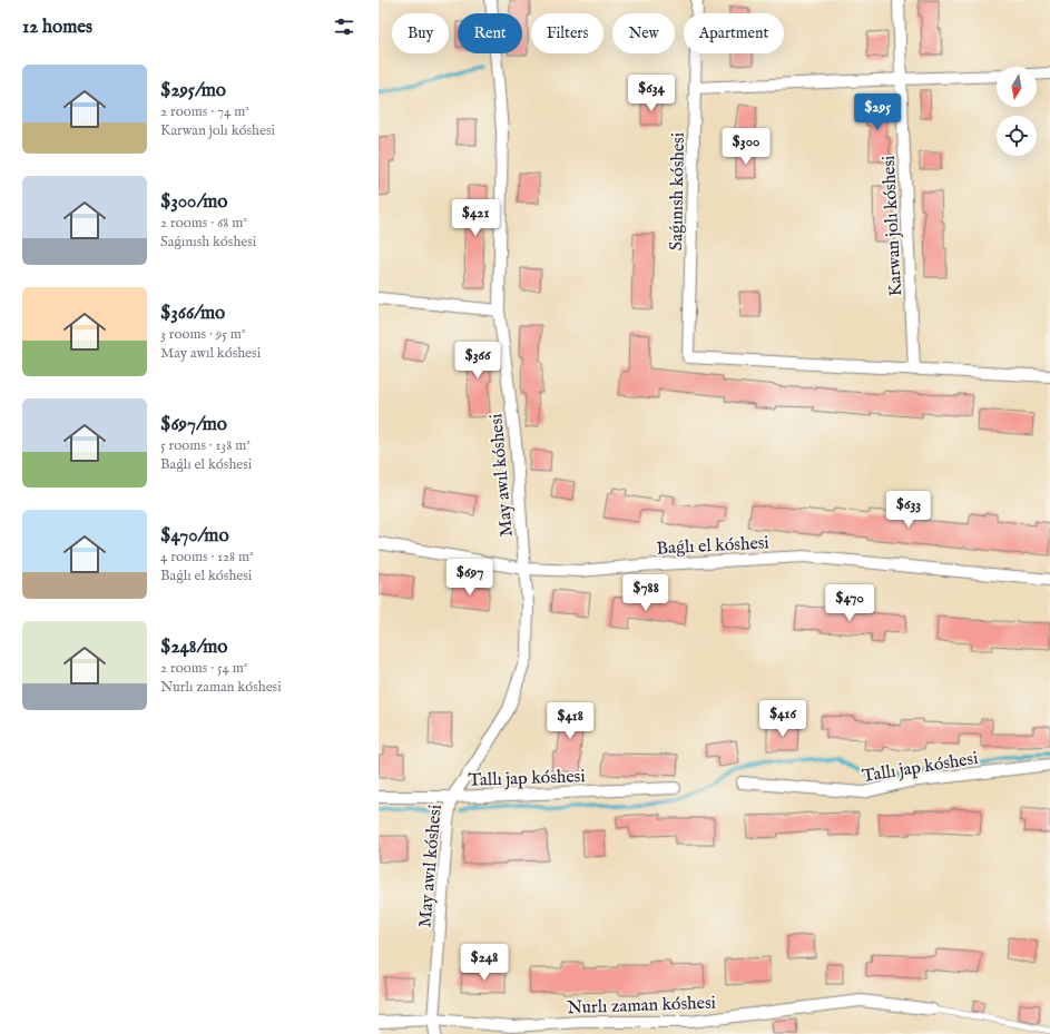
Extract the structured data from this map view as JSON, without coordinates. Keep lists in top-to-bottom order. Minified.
{"streets":{"street":["Saǵınısh kóshesi","Karwan jolı kóshesi","May awıl kóshesi","Baǵlı el kóshesi","Tallı jap kóshesi","Nurlı zaman kóshesi"]},"crossings":[["Saǵınısh kóshesi","Karwan jolı kóshesi"],["May awıl kóshesi","Baǵlı el kóshesi"],["May awıl kóshesi","Tallı jap kóshesi"],["May awıl kóshesi","Nurlı zaman kóshesi"]],"north":"bottom","page":{"heading":"12 homes","chip":["Buy","Rent","Filters","New","Apartment"],"list":[{"name":"$295/mo","note":"2 rooms · 74 m² · Karwan jolı kóshesi"},{"name":"$300/mo","note":"2 rooms · 68 m² · Saǵınısh kóshesi"},{"name":"$366/mo","note":"3 rooms · 95 m² · May awıl kóshesi"},{"name":"$697/mo","note":"5 rooms · 138 m² · Baǵlı el kóshesi"},{"name":"$470/mo","note":"4 rooms · 128 m² · Baǵlı el kóshesi"},{"name":"$248/mo","note":"2 rooms · 54 m² · Nurlı zaman kóshesi"}],"price":["$634","$295","$300","$421","$366","$633","$697","$788","$470","$416","$418","$248"]}}
